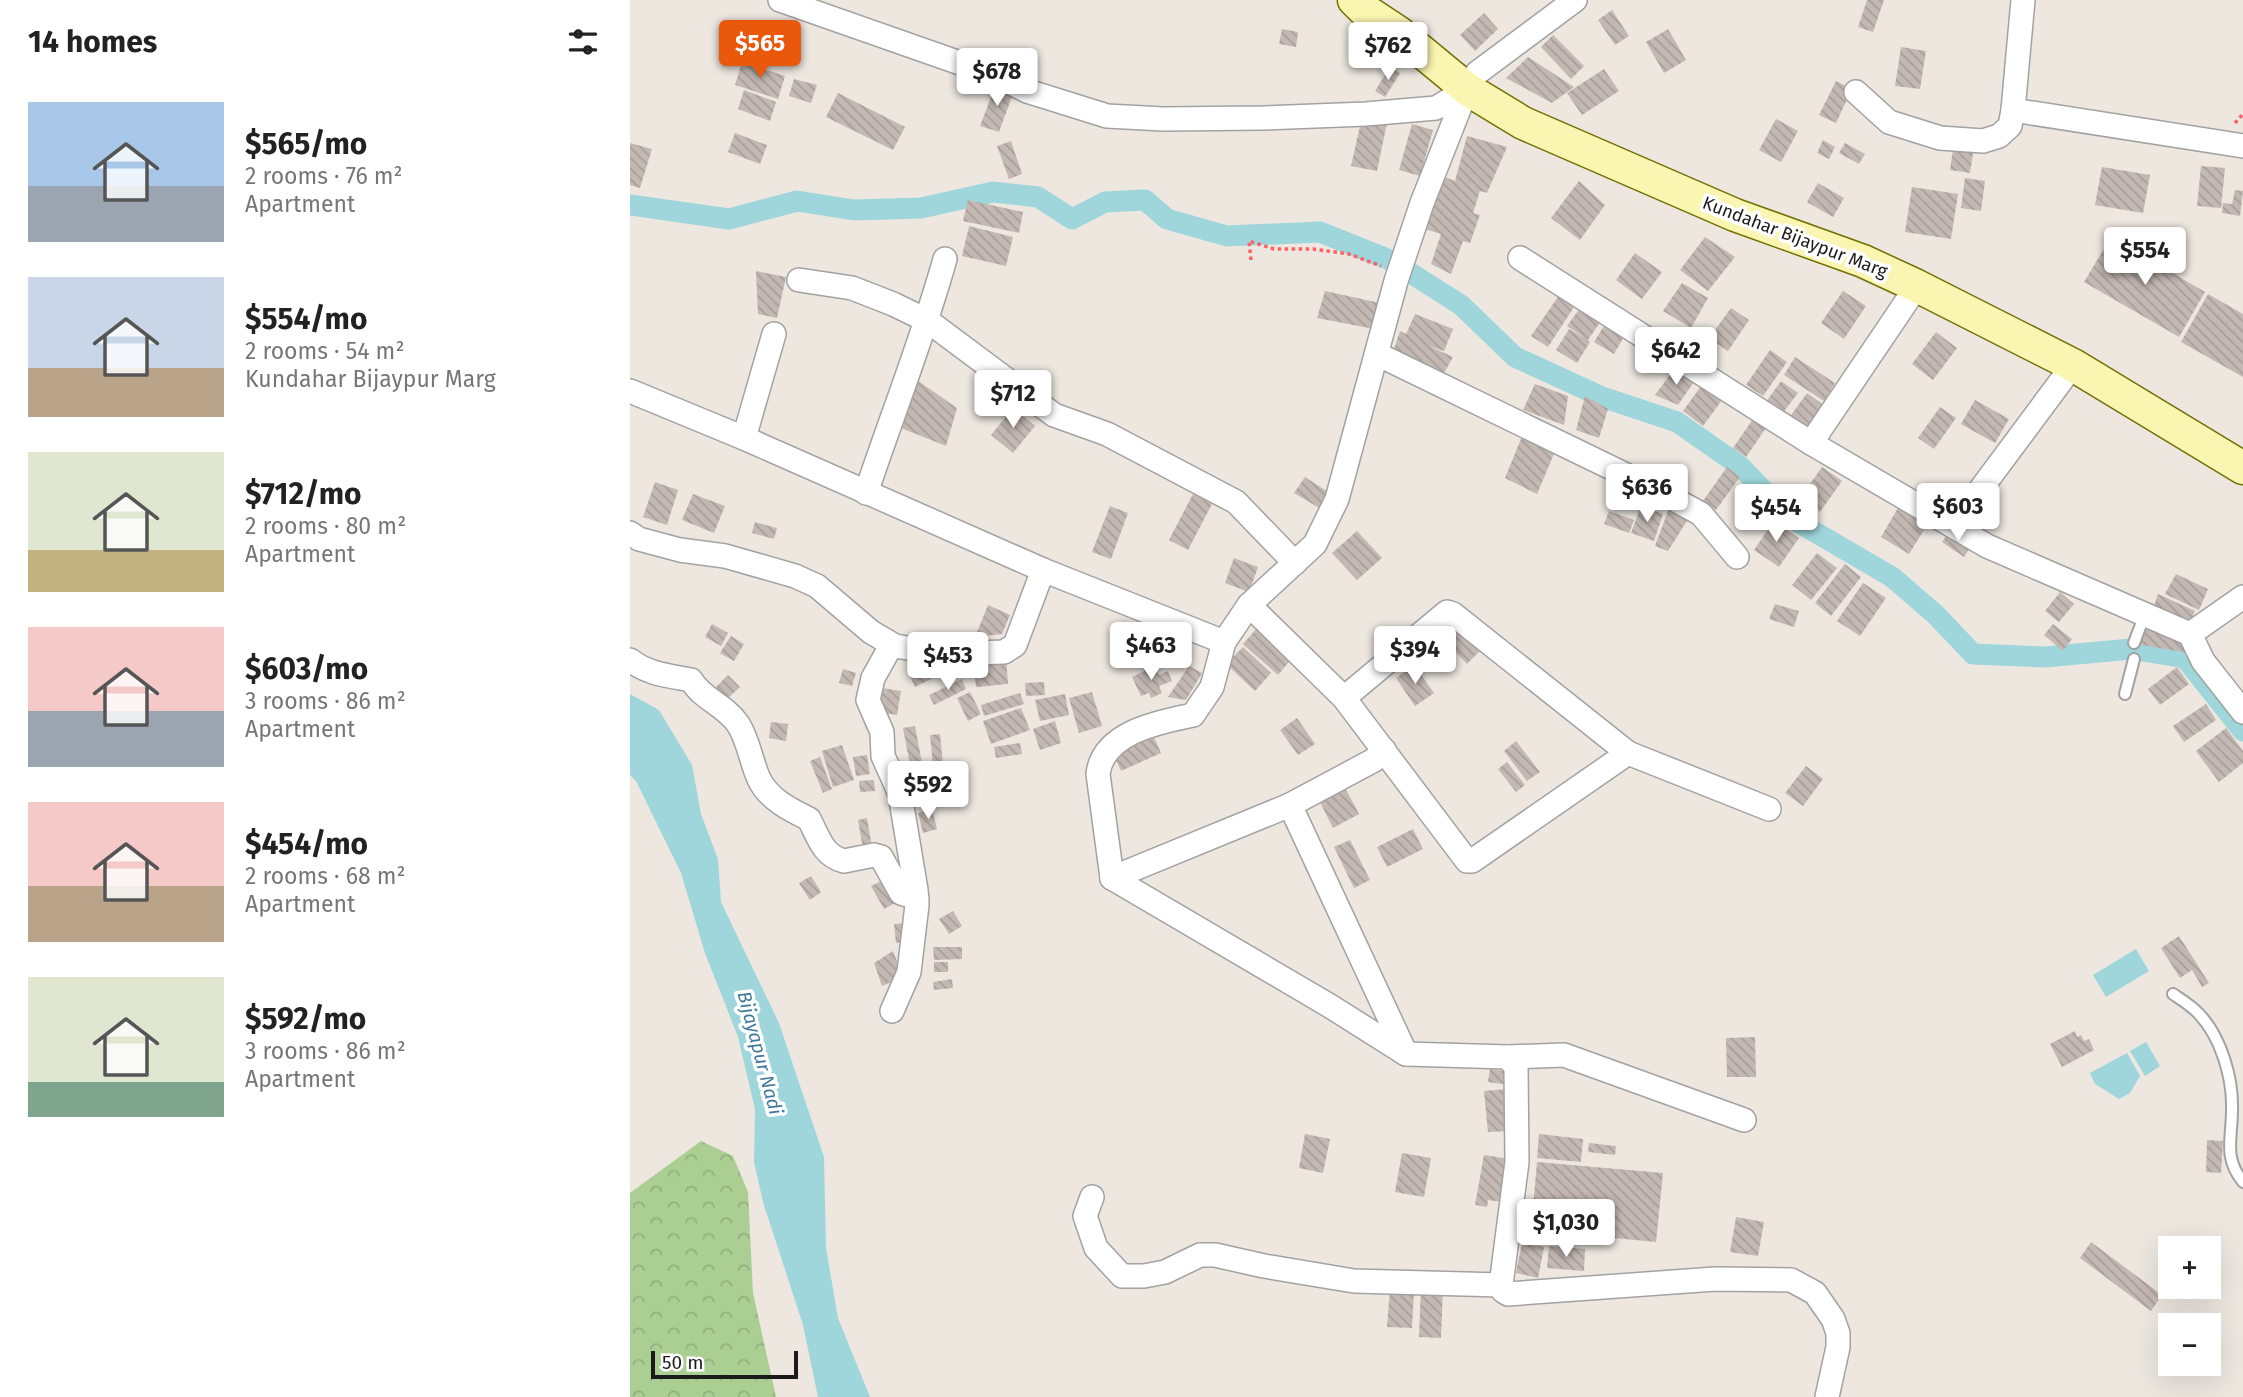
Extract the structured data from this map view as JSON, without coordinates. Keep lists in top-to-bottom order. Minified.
{"streets":{"main road":["Kundahar Bijaypur Marg"]},"water":["Bijayapur Nadi"],"scale_bar":"50 m","page":{"heading":"14 homes","price":["$565","$762","$678","$554","$642","$712","$636","$603","$454","$463","$394","$453","$592","$1,030"],"list":[{"name":"$565/mo","note":"2 rooms · 76 m² · Apartment"},{"name":"$554/mo","note":"2 rooms · 54 m² · Kundahar Bijaypur Marg"},{"name":"$712/mo","note":"2 rooms · 80 m² · Apartment"},{"name":"$603/mo","note":"3 rooms · 86 m² · Apartment"},{"name":"$454/mo","note":"2 rooms · 68 m² · Apartment"},{"name":"$592/mo","note":"3 rooms · 86 m² · Apartment"}],"map_buttons":["+","−"],"scale":"50 m"}}
